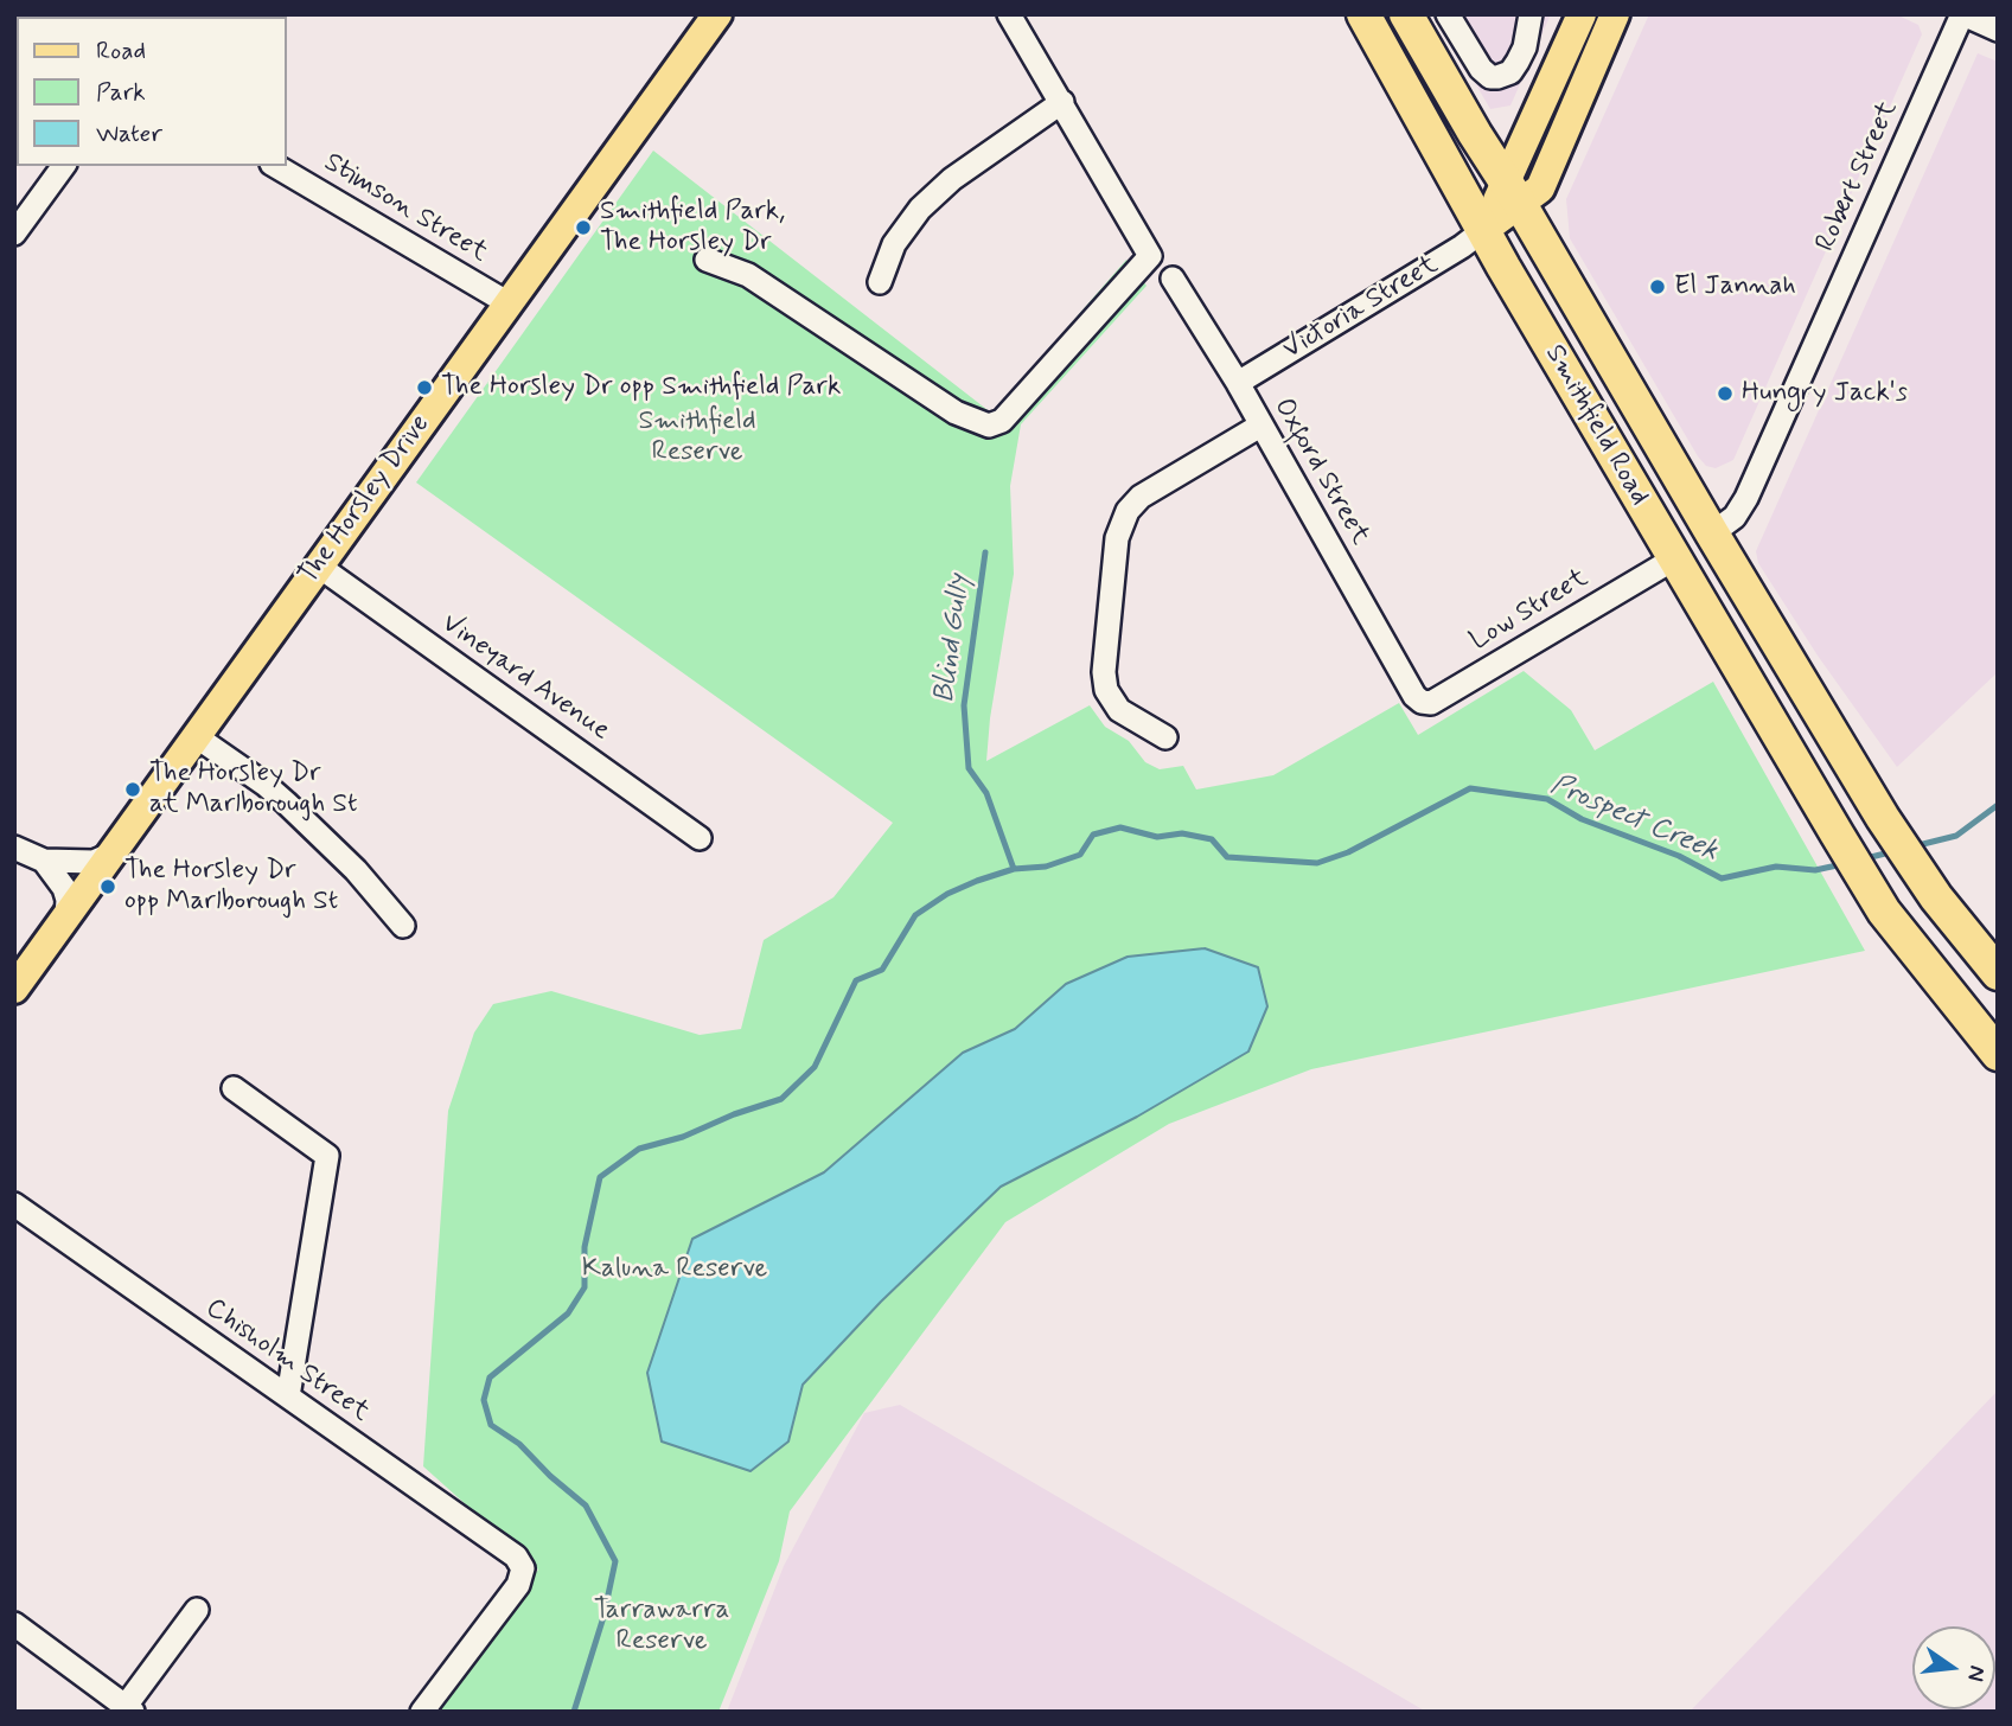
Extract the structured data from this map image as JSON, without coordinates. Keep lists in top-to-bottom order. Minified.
{"streets":{"highway":["Smithfield Road"],"main road":["Victoria Street","The Horsley Drive"],"street":["Robert Street","Stimson Street","Oxford Street","Low Street","Vineyard Avenue","Chisholm Street"]},"crossings":[["Robert Street","Smithfield Road"],["Stimson Street","The Horsley Drive"],["Victoria Street","Smithfield Road"],["Victoria Street","Oxford Street"],["Smithfield Road","Low Street"],["Oxford Street","Low Street"],["The Horsley Drive","Vineyard Avenue"]],"water":["Blind Gully","Prospect Creek"],"parks":["Smithfield Reserve","Kaluna Reserve","Tarrawarra Reserve"],"places":["Smithfield Park, The Horsley Dr","El Jannah","The Horsley Dr opp Smithfield Park","Hungry Jack's","The Horsley Dr at Marlborough St","The Horsley Dr opp Marlborough St"],"legend":["Road","Park","Water"],"north":"right"}
